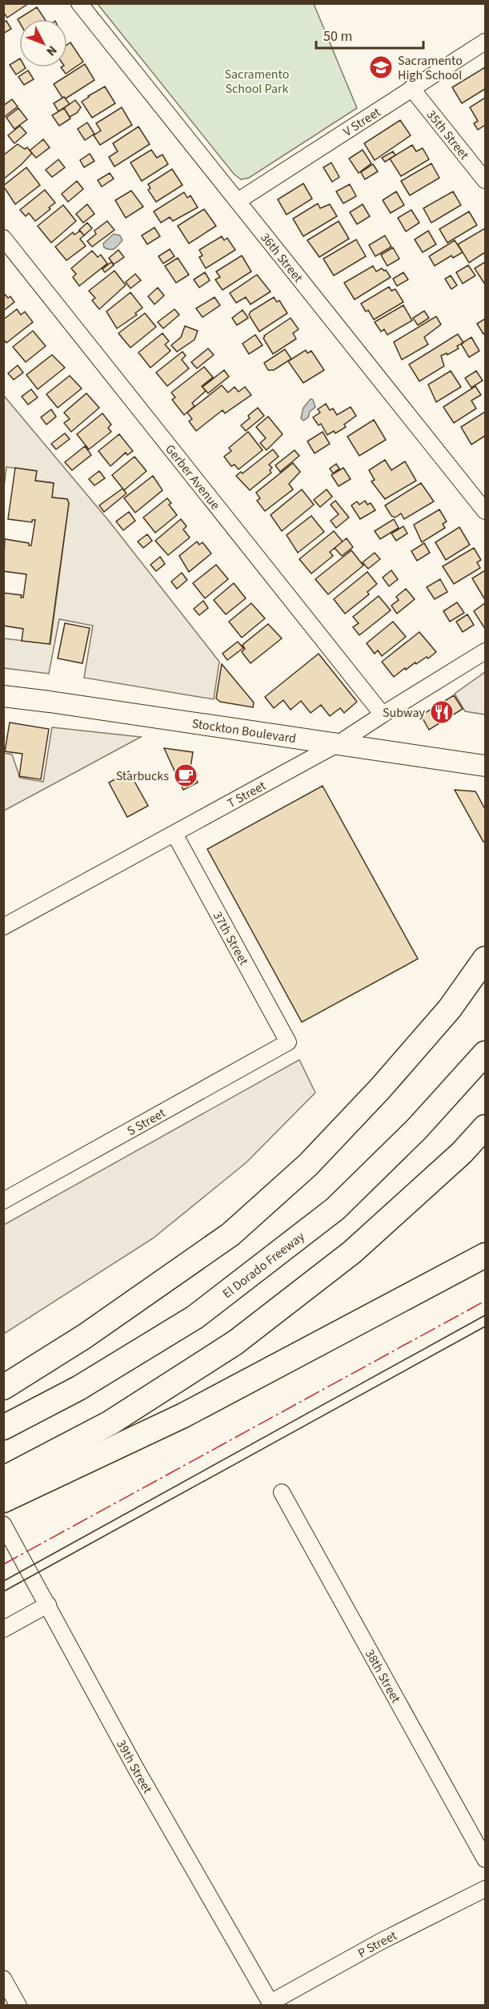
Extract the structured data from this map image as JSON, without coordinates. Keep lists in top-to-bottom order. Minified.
{"streets":{"highway":["El Dorado Freeway"],"main road":["Stockton Boulevard"],"street":["V Street","35th Street","36th Street","Gerber Avenue","T Street","37th Street","S Street","38th Street","39th Street","P Street"]},"crossings":[["V Street","35th Street"],["V Street","36th Street"],["Gerber Avenue","T Street"],["Stockton Boulevard","T Street"],["T Street","37th Street"],["37th Street","S Street"],["39th Street","P Street"]],"parks":["Sacramento School Park"],"places":{"school or university":["Sacramento High School"],"restaurant":["Subway"],"cafe":["Starbucks"]},"scale_bar":"50 m","north":"bottom right"}
